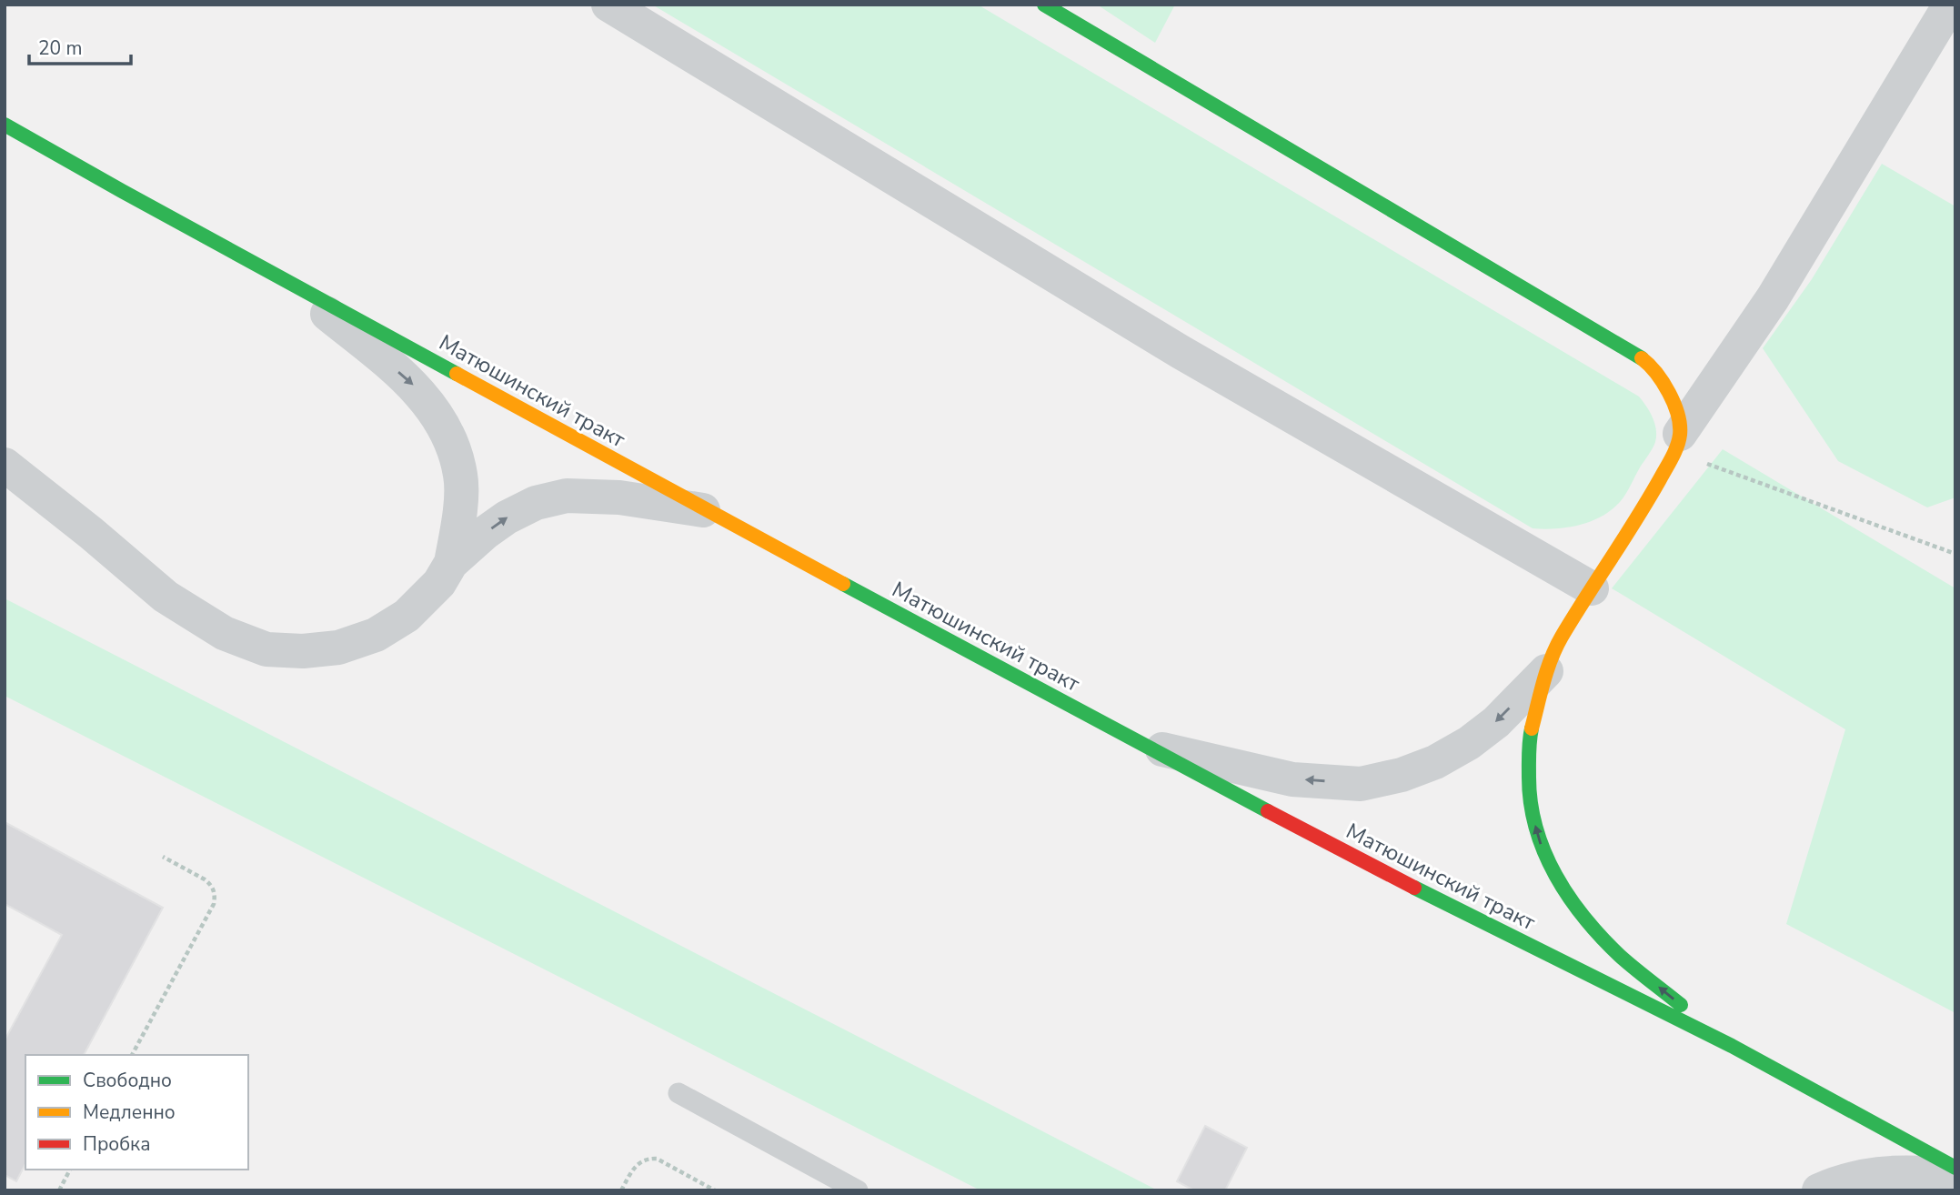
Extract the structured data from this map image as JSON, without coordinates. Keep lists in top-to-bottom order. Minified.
{"streets":{"main road":["Матюшинский тракт"]},"legend":["Свободно","Медленно","Пробка"],"scale_bar":"20 m"}
